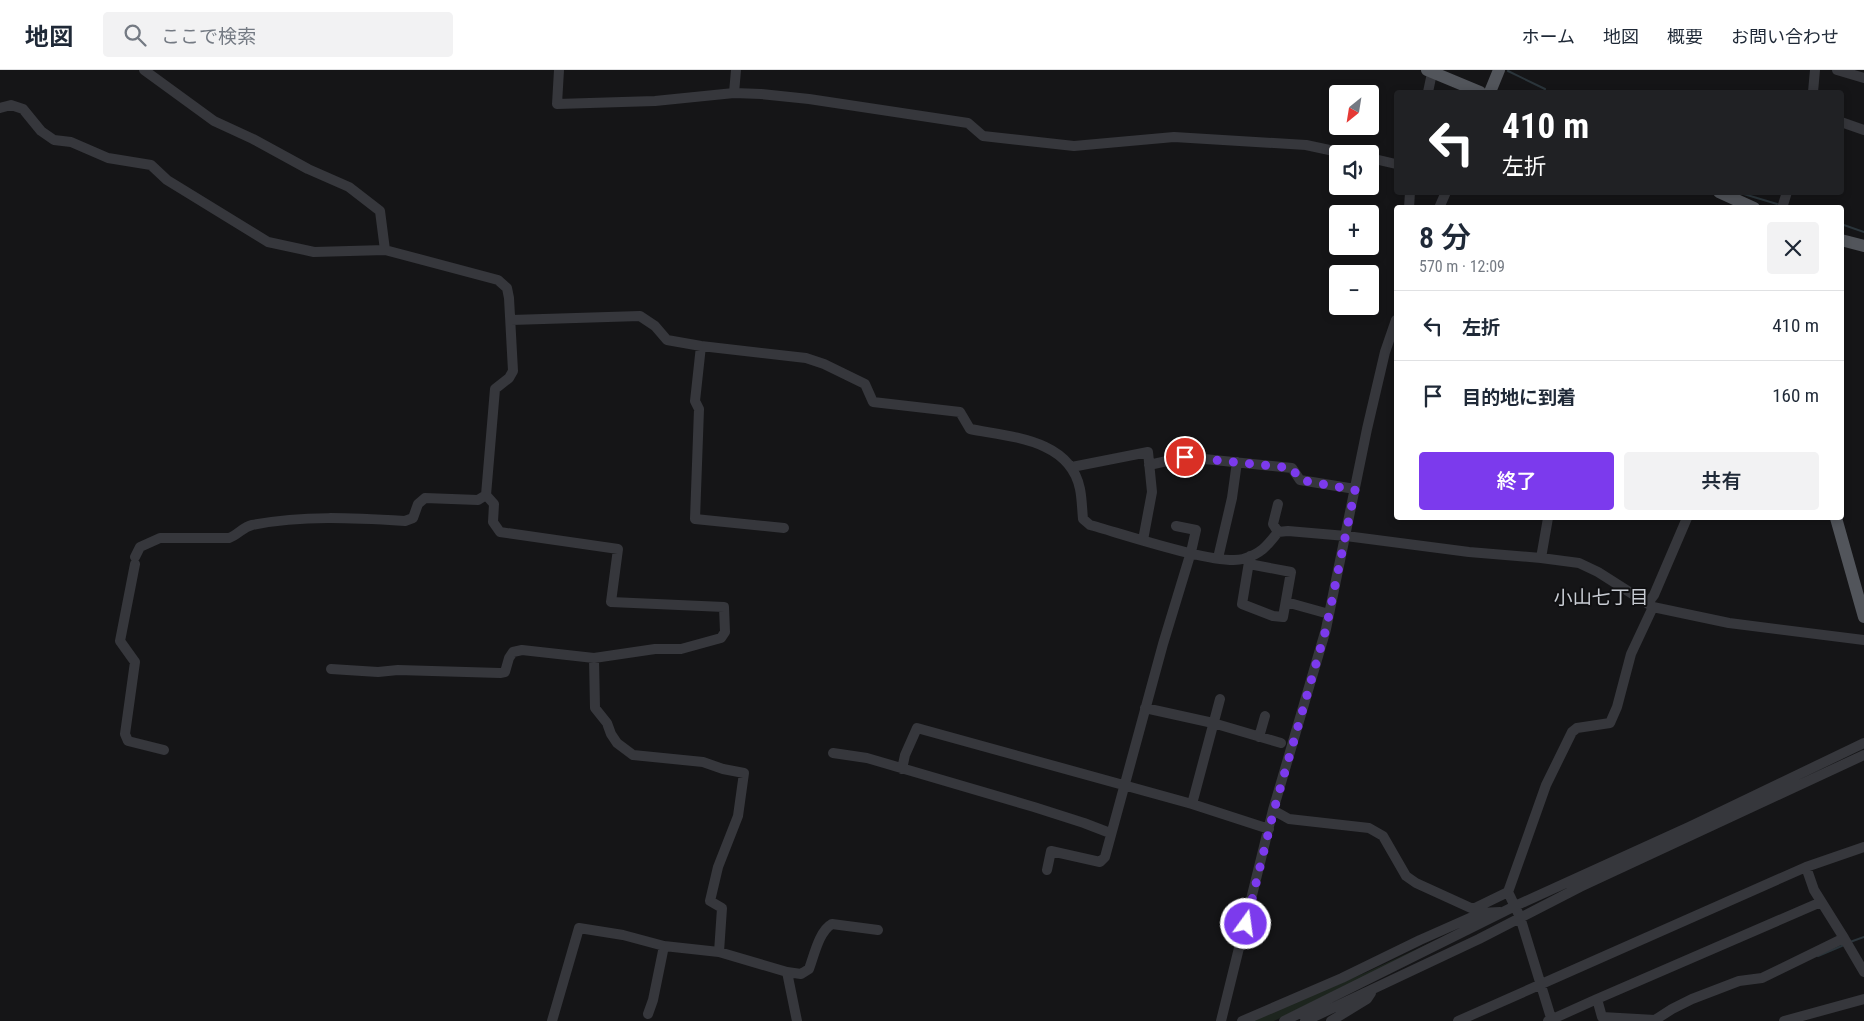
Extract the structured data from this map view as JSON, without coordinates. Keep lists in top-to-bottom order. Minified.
{"districts":["小山七丁目"],"north":"bottom left","page":{"header":"地図","search":"ここで検索","nav":["ホーム","地図","概要","お問い合わせ"],"map_buttons":["+","−"],"turn":["410 m","左折"],"heading":["8 分","570 m · 12:09"],"list":[{"name":"左折","value":"410 m"},{"name":"目的地に到着","value":"160 m"}],"buttons":["終了","共有"]}}
